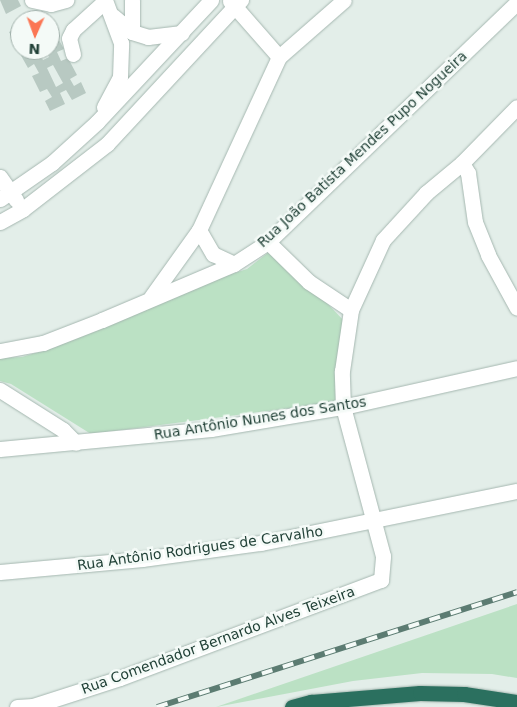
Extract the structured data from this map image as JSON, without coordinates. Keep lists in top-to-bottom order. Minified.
{"streets":{"street":["Rua João Batista Mendes Pupo Nogueira","Rua Antônio Nunes dos Santos","Rua Antônio Rodrigues de Carvalho","Rua Comendador Bernardo Alves Teixeira"]},"crossings":[["Rua Antônio Rodrigues de Carvalho","Rua Comendador Bernardo Alves Teixeira"]],"north":"bottom"}
